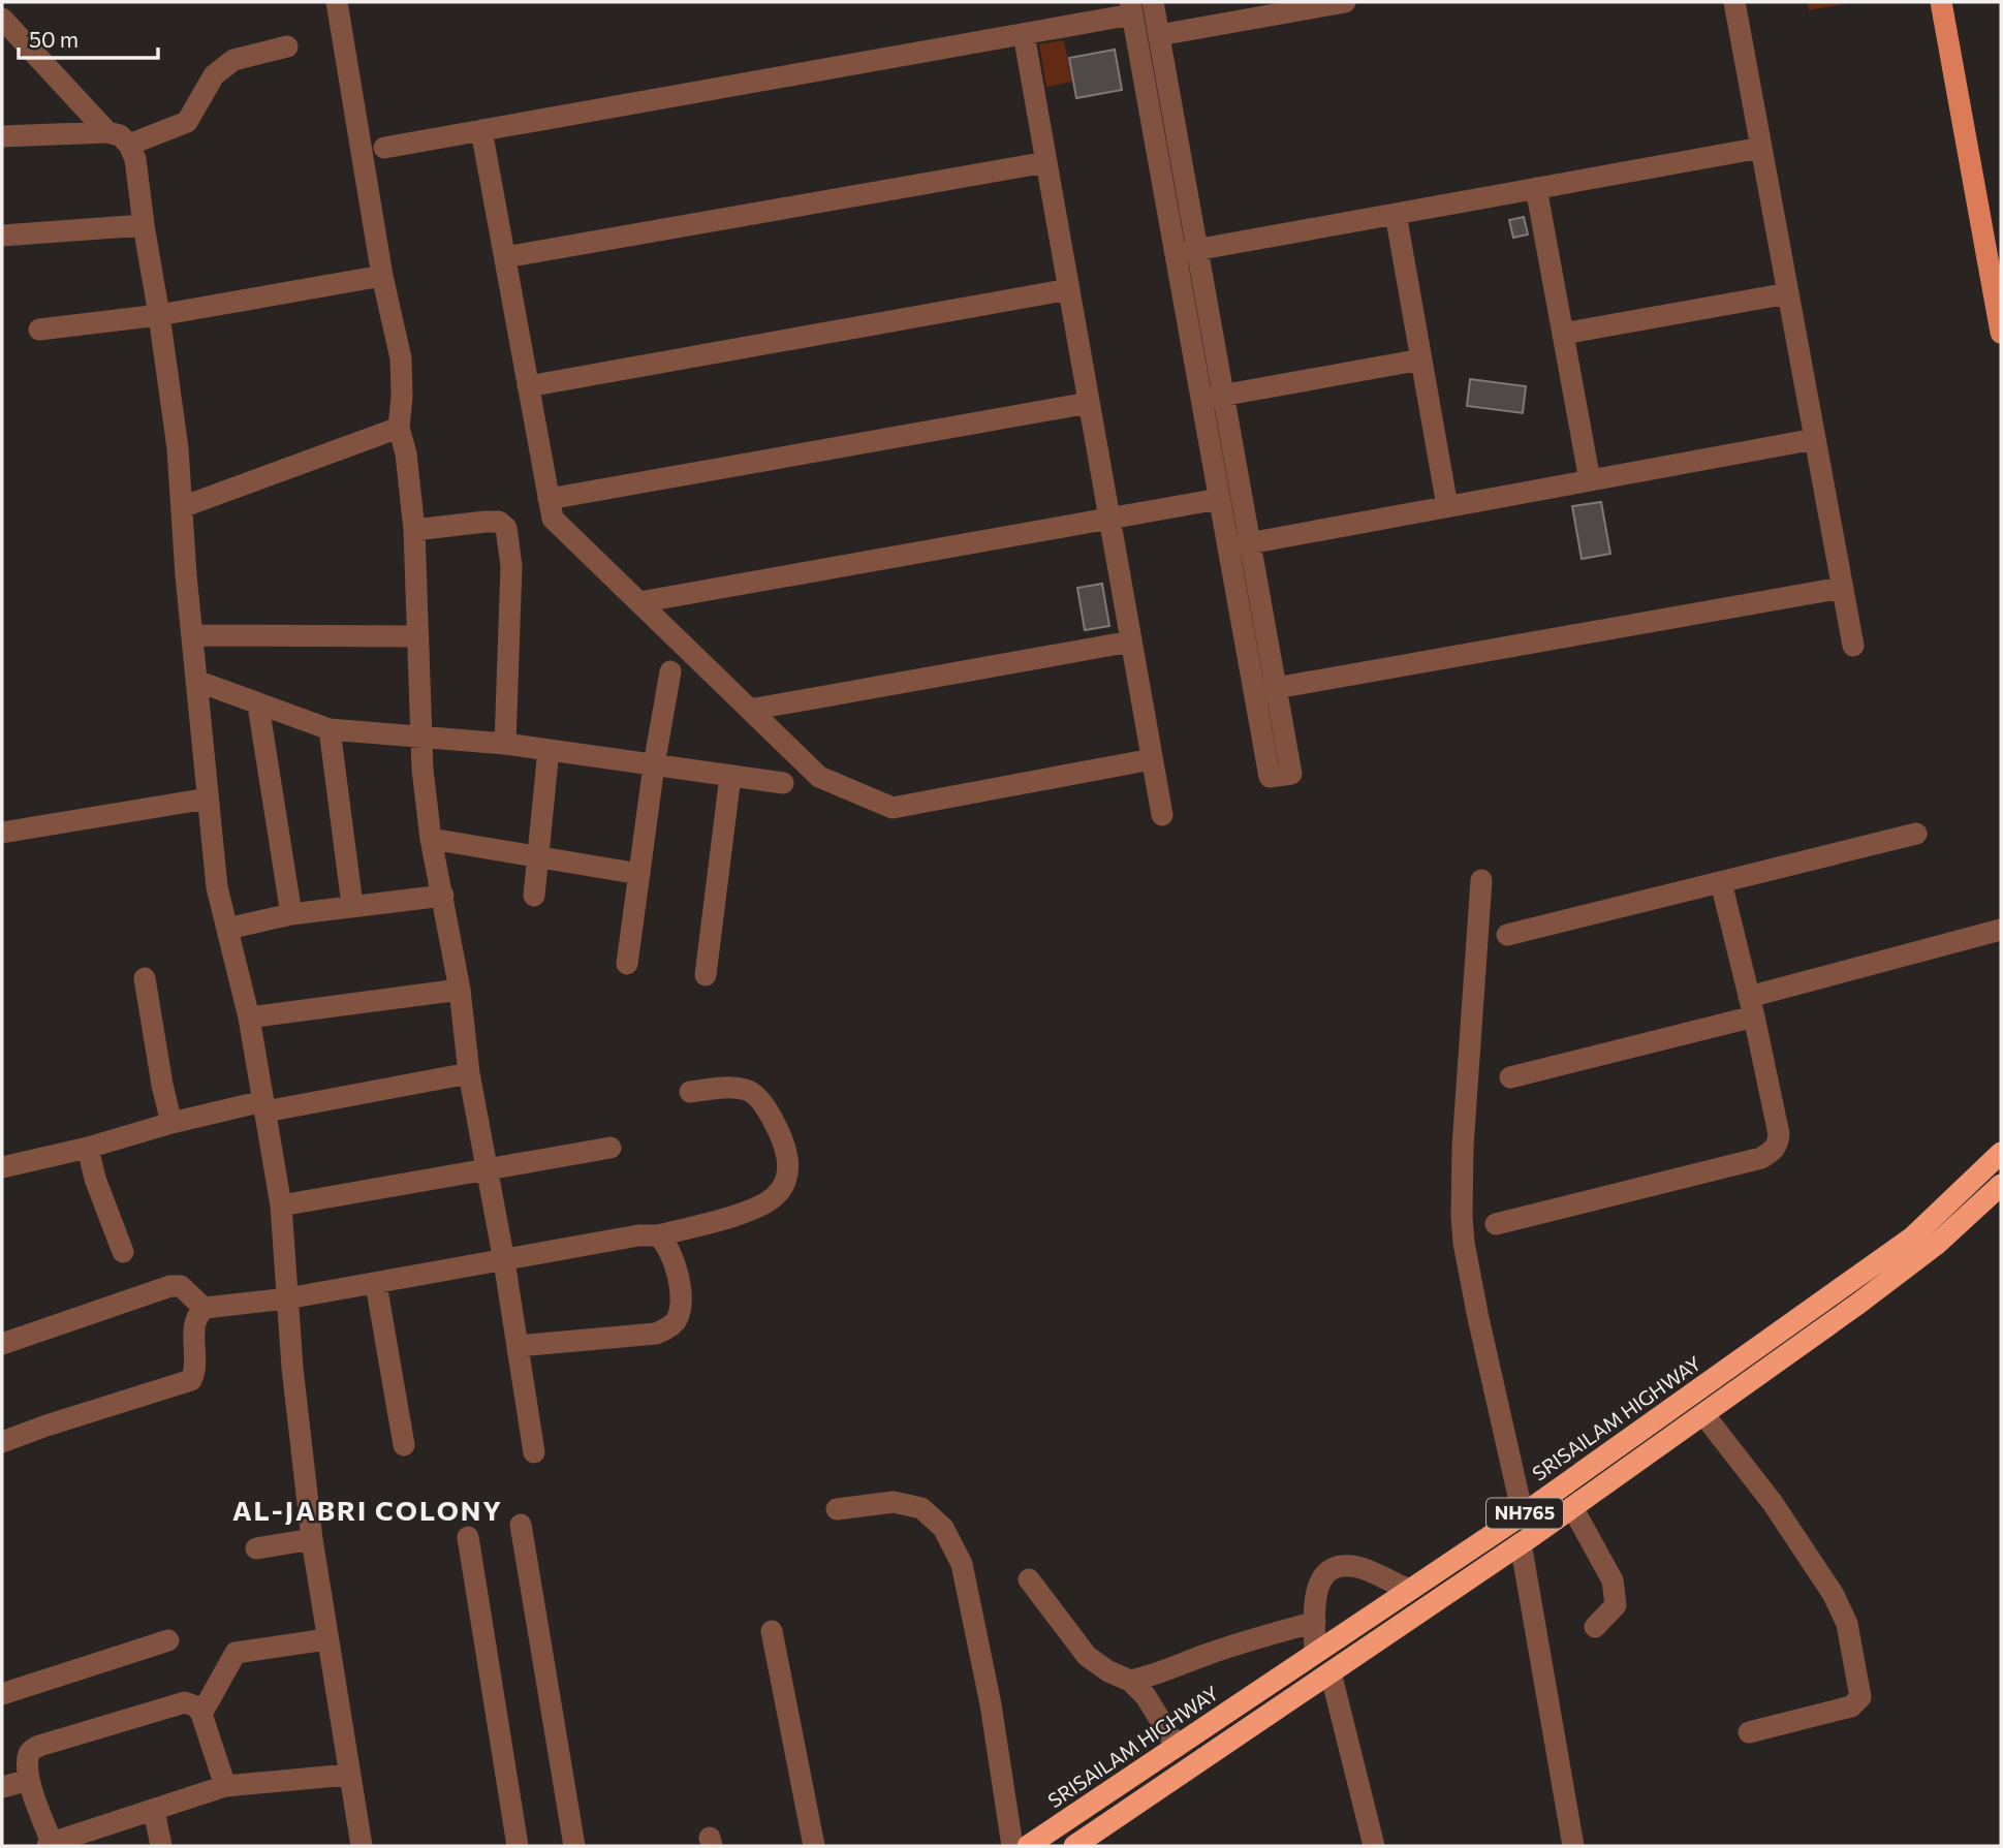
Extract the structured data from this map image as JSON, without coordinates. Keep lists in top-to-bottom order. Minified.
{"streets":{"highway":["SRISAILAM HIGHWAY","NH765"]},"districts":["AL-JABRI COLONY"],"scale_bar":"50 m"}
